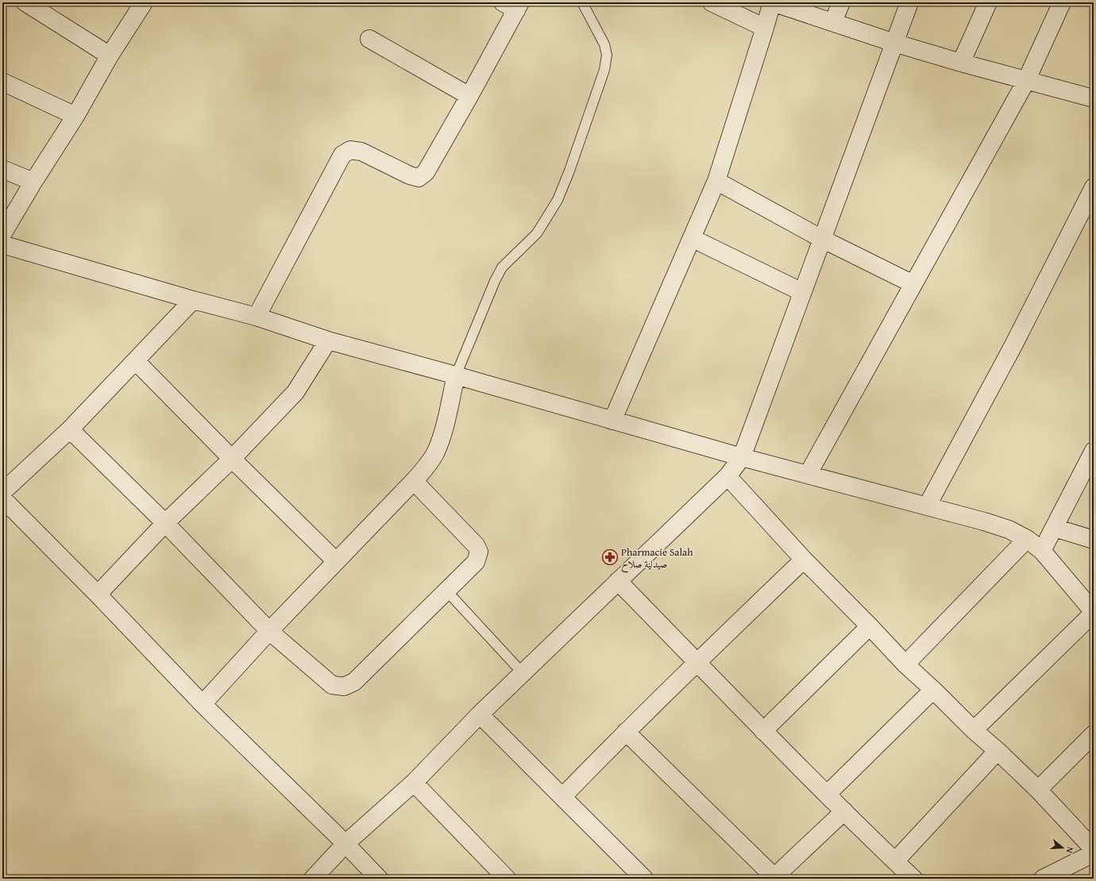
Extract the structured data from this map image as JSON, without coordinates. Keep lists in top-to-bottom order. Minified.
{"places":{"pharmacy":["Pharmacie Salah صيدلية صلاح"]},"north":"right"}
